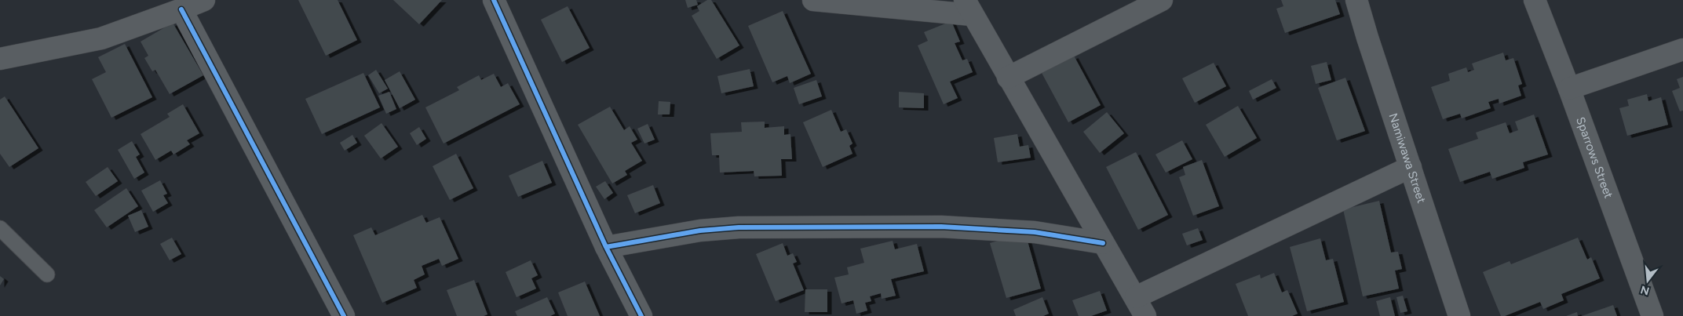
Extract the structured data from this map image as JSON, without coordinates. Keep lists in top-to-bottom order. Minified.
{"streets":{"street":["Sparrows Street","Namiwawa Street"]},"north":"bottom"}
